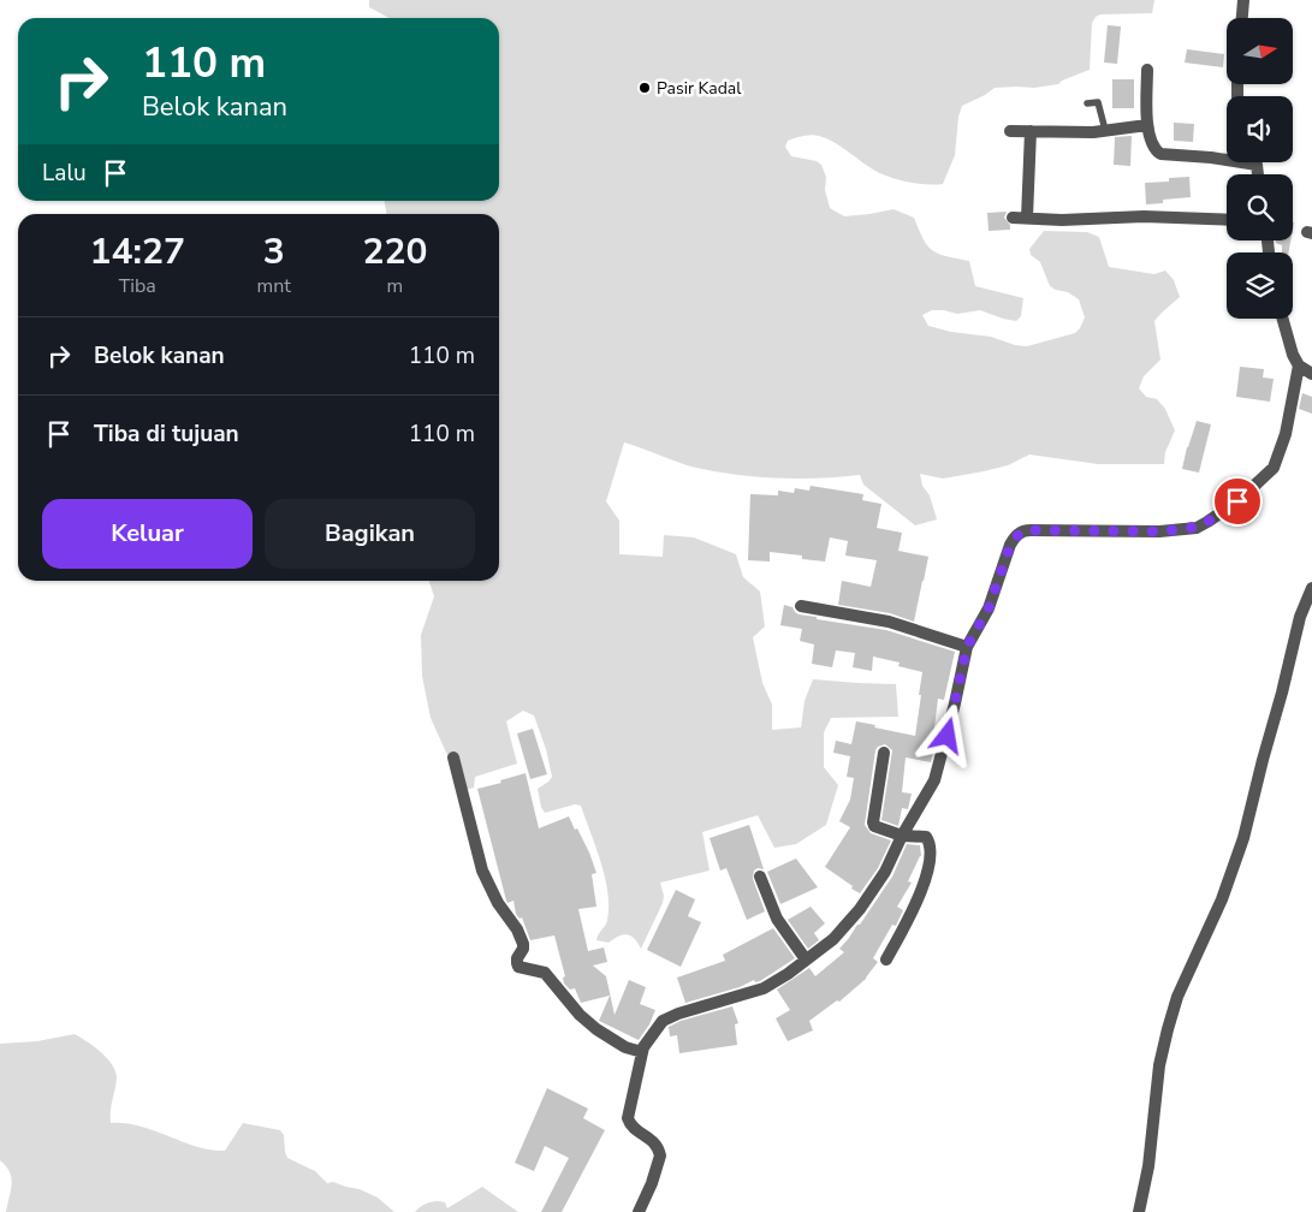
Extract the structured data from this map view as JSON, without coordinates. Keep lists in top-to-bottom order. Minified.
{"places":["Pasir Kadal"],"north":"right","page":{"turn":["110 m","Belok kanan"],"then":"Lalu","eta":["14:27","Tiba","3","mnt","220","m"],"list":[{"name":"Belok kanan","value":"110 m"},{"name":"Tiba di tujuan","value":"110 m"}],"buttons":["Keluar","Bagikan"]}}
